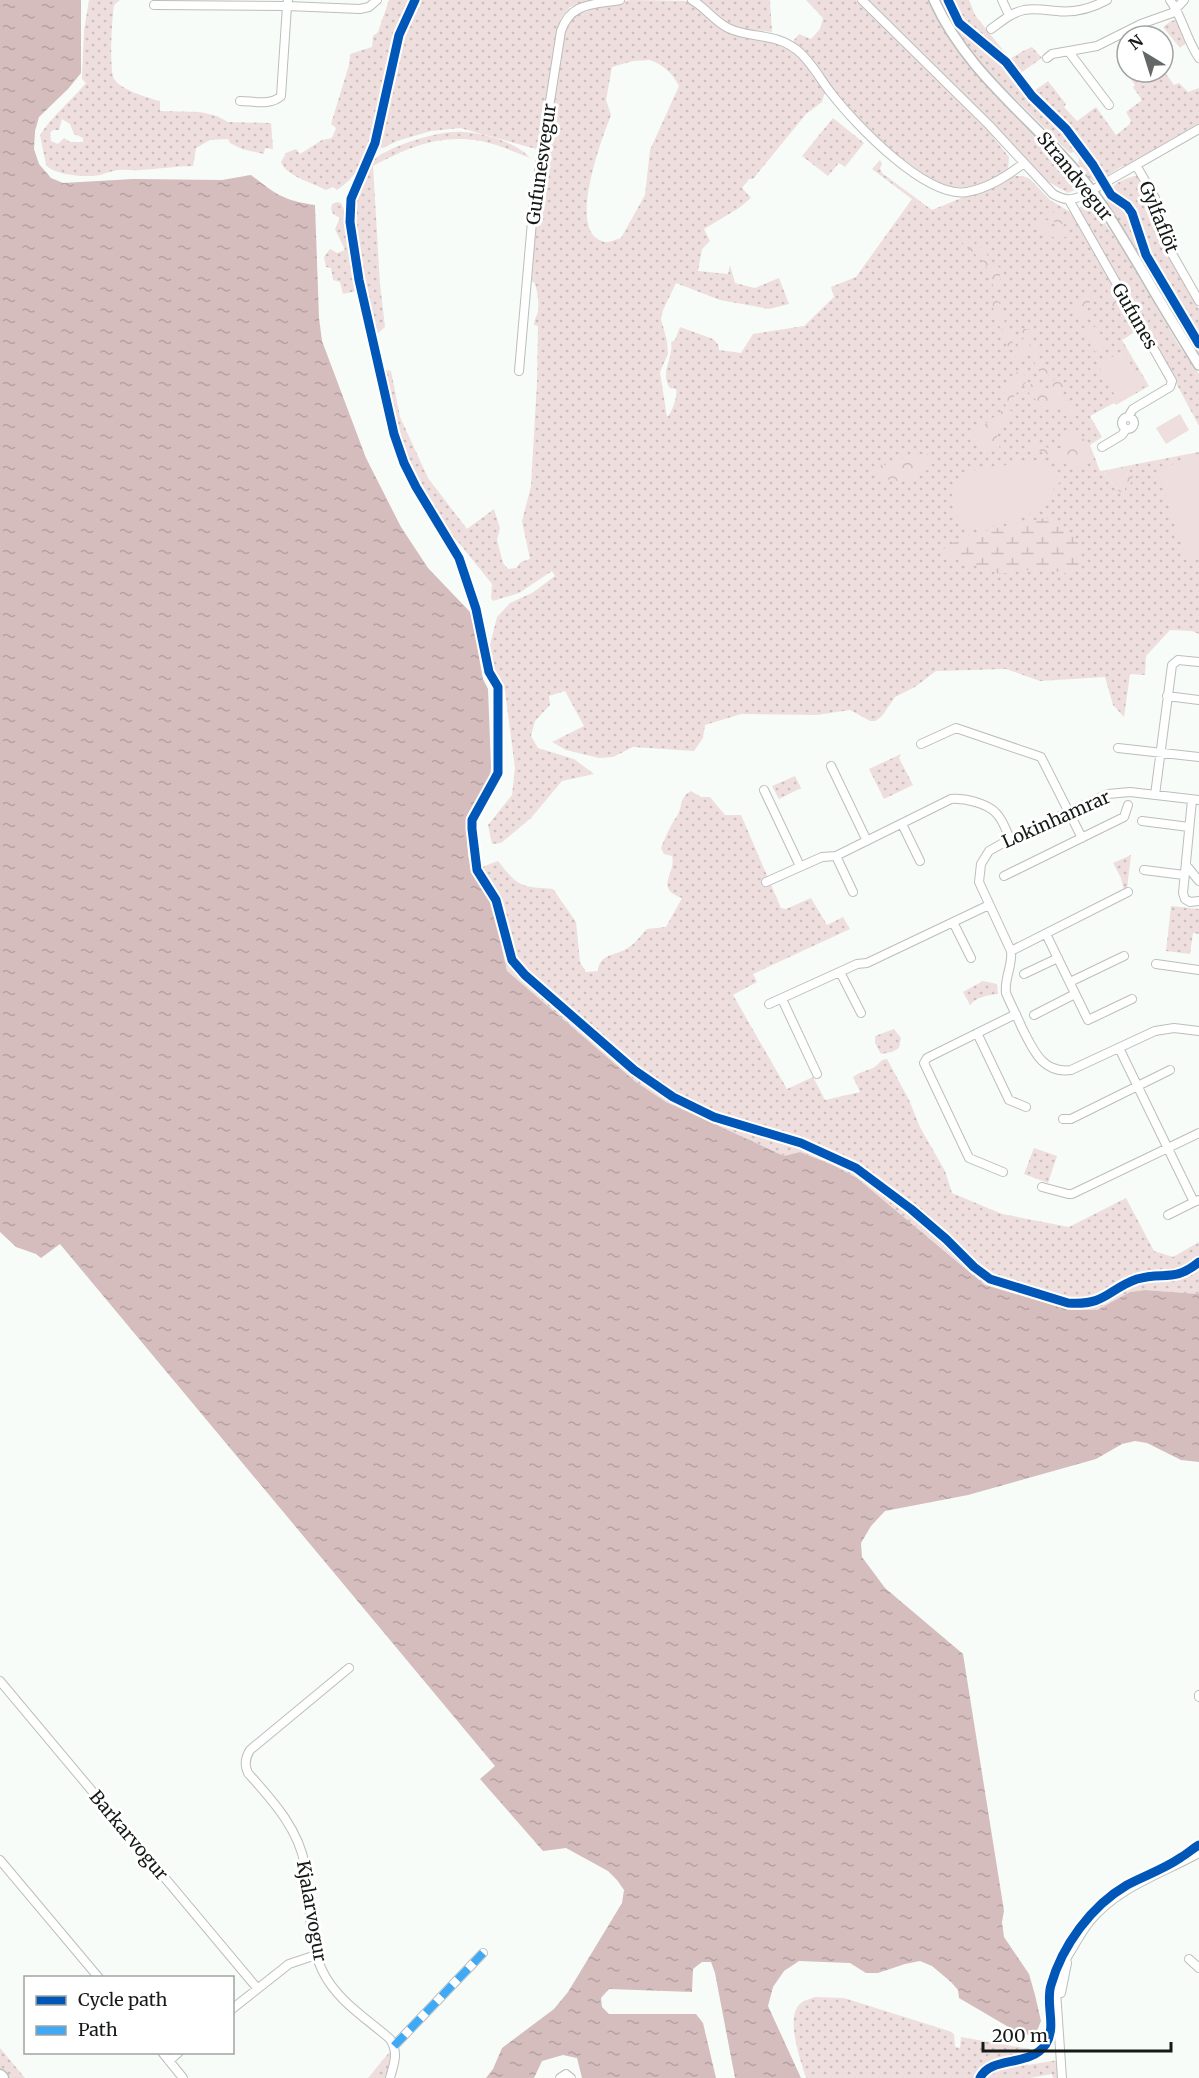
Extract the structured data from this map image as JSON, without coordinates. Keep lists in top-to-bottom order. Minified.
{"streets":{"main road":["Strandvegur"],"street":["Gufunesvegur","Gylfaflöt","Gufunes","Lokinhamrar","Barkarvogur","Kjalarvogur"]},"legend":["Cycle path","Path"],"scale_bar":"200 m","north":"top left"}
